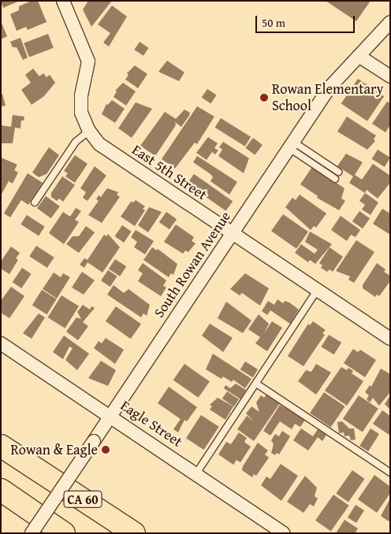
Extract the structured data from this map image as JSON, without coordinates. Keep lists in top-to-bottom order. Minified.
{"streets":{"highway":["CA 60"],"street":["East 5th Street","South Rowan Avenue","Eagle Street"]},"crossings":[["East 5th Street","South Rowan Avenue"],["South Rowan Avenue","Eagle Street"]],"places":["Rowan Elementary School","Rowan & Eagle"],"scale_bar":"50 m"}
